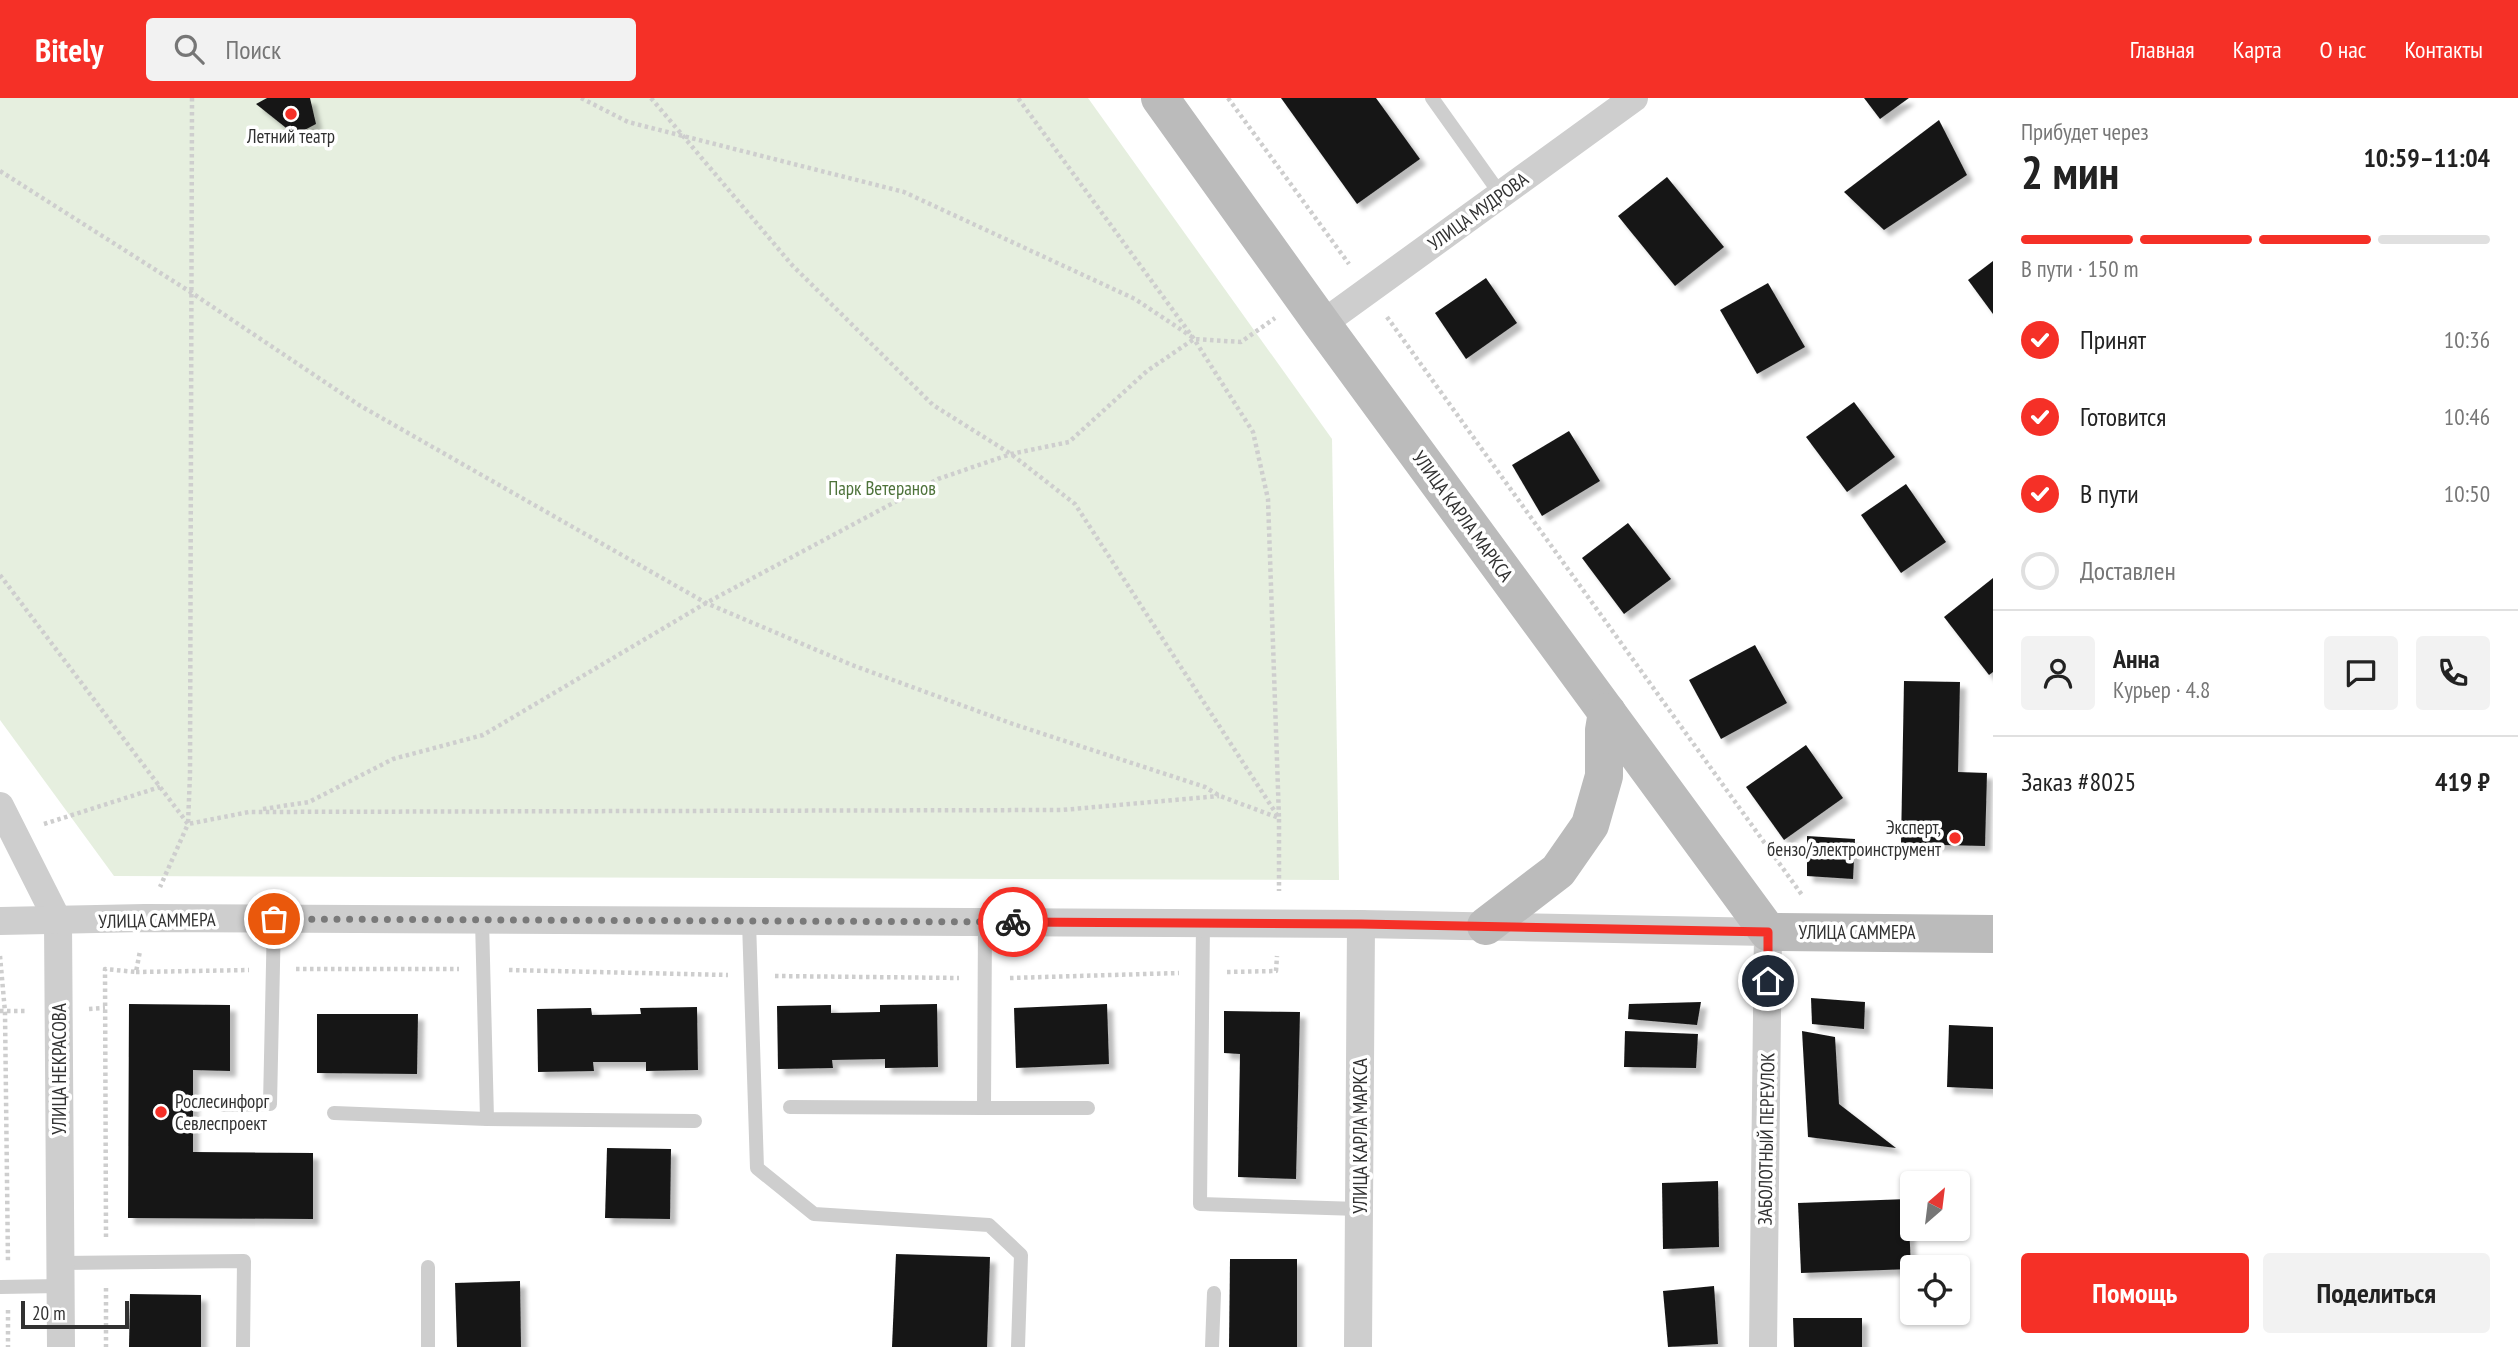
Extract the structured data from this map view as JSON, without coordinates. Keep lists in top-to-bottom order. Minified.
{"streets":{"street":["УЛИЦА МУДРОВА","УЛИЦА КАРЛА МАРКСА","УЛИЦА САММЕРА","УЛИЦА НЕКРАСОВА","ЗАБОЛОТНЫЙ ПЕРЕУЛОК"]},"crossings":[["УЛИЦА МУДРОВА","УЛИЦА КАРЛА МАРКСА"],["УЛИЦА КАРЛА МАРКСА","УЛИЦА САММЕРА"],["УЛИЦА КАРЛА МАРКСА","ЗАБОЛОТНЫЙ ПЕРЕУЛОК"],["УЛИЦА САММЕРА","УЛИЦА НЕКРАСОВА"],["УЛИЦА САММЕРА","ЗАБОЛОТНЫЙ ПЕРЕУЛОК"]],"parks":["Парк Ветеранов"],"places":["Летний театр","Эксперт, бензо/электроинструмент","Рослесинфорг Севлеспроект"],"scale_bar":"20 m","north":"top right","page":{"header":"Bitely","search":"Поиск","nav":["Главная","Карта","О нас","Контакты"],"heading":["2 мин","Прибудет через","10:59–11:04"],"panel":["Анна","Курьер · 4.8","Заказ #8025","419 ₽"],"bar":"В пути · 150 m","list":[["Принят","10:36"],["Готовится","10:46"],["В пути","10:50"],"Доставлен"],"buttons":["Помощь","Поделиться"],"scale":"20 m"}}
